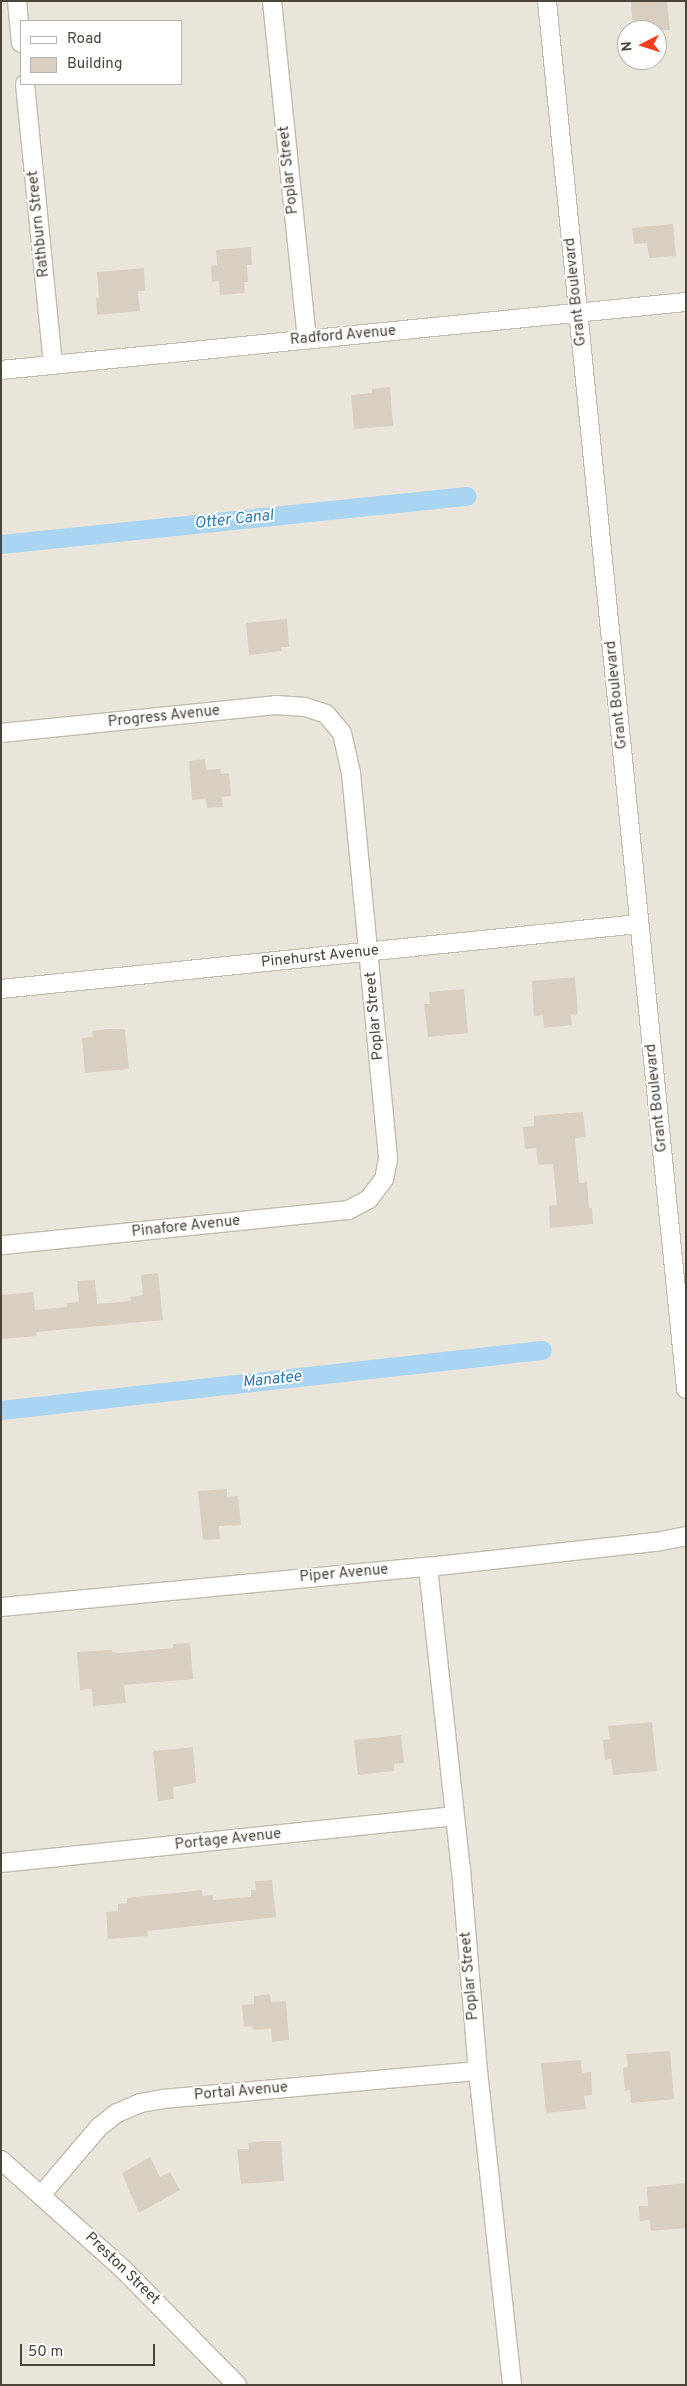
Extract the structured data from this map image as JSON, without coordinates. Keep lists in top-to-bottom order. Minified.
{"streets":{"street":["Poplar Street","Rathburn Street","Grant Boulevard","Radford Avenue","Progress Avenue","Pinehurst Avenue","Pinafore Avenue","Piper Avenue","Portage Avenue","Portal Avenue","Preston Street"]},"crossings":[["Poplar Street","Radford Avenue"],["Poplar Street","Progress Avenue"],["Poplar Street","Pinehurst Avenue"],["Poplar Street","Pinafore Avenue"],["Poplar Street","Piper Avenue"],["Poplar Street","Portage Avenue"],["Poplar Street","Portal Avenue"],["Rathburn Street","Radford Avenue"],["Grant Boulevard","Radford Avenue"],["Grant Boulevard","Pinehurst Avenue"],["Portal Avenue","Preston Street"]],"water":["Otter Canal","Manatee"],"legend":["Road","Building"],"scale_bar":"50 m","north":"left"}
